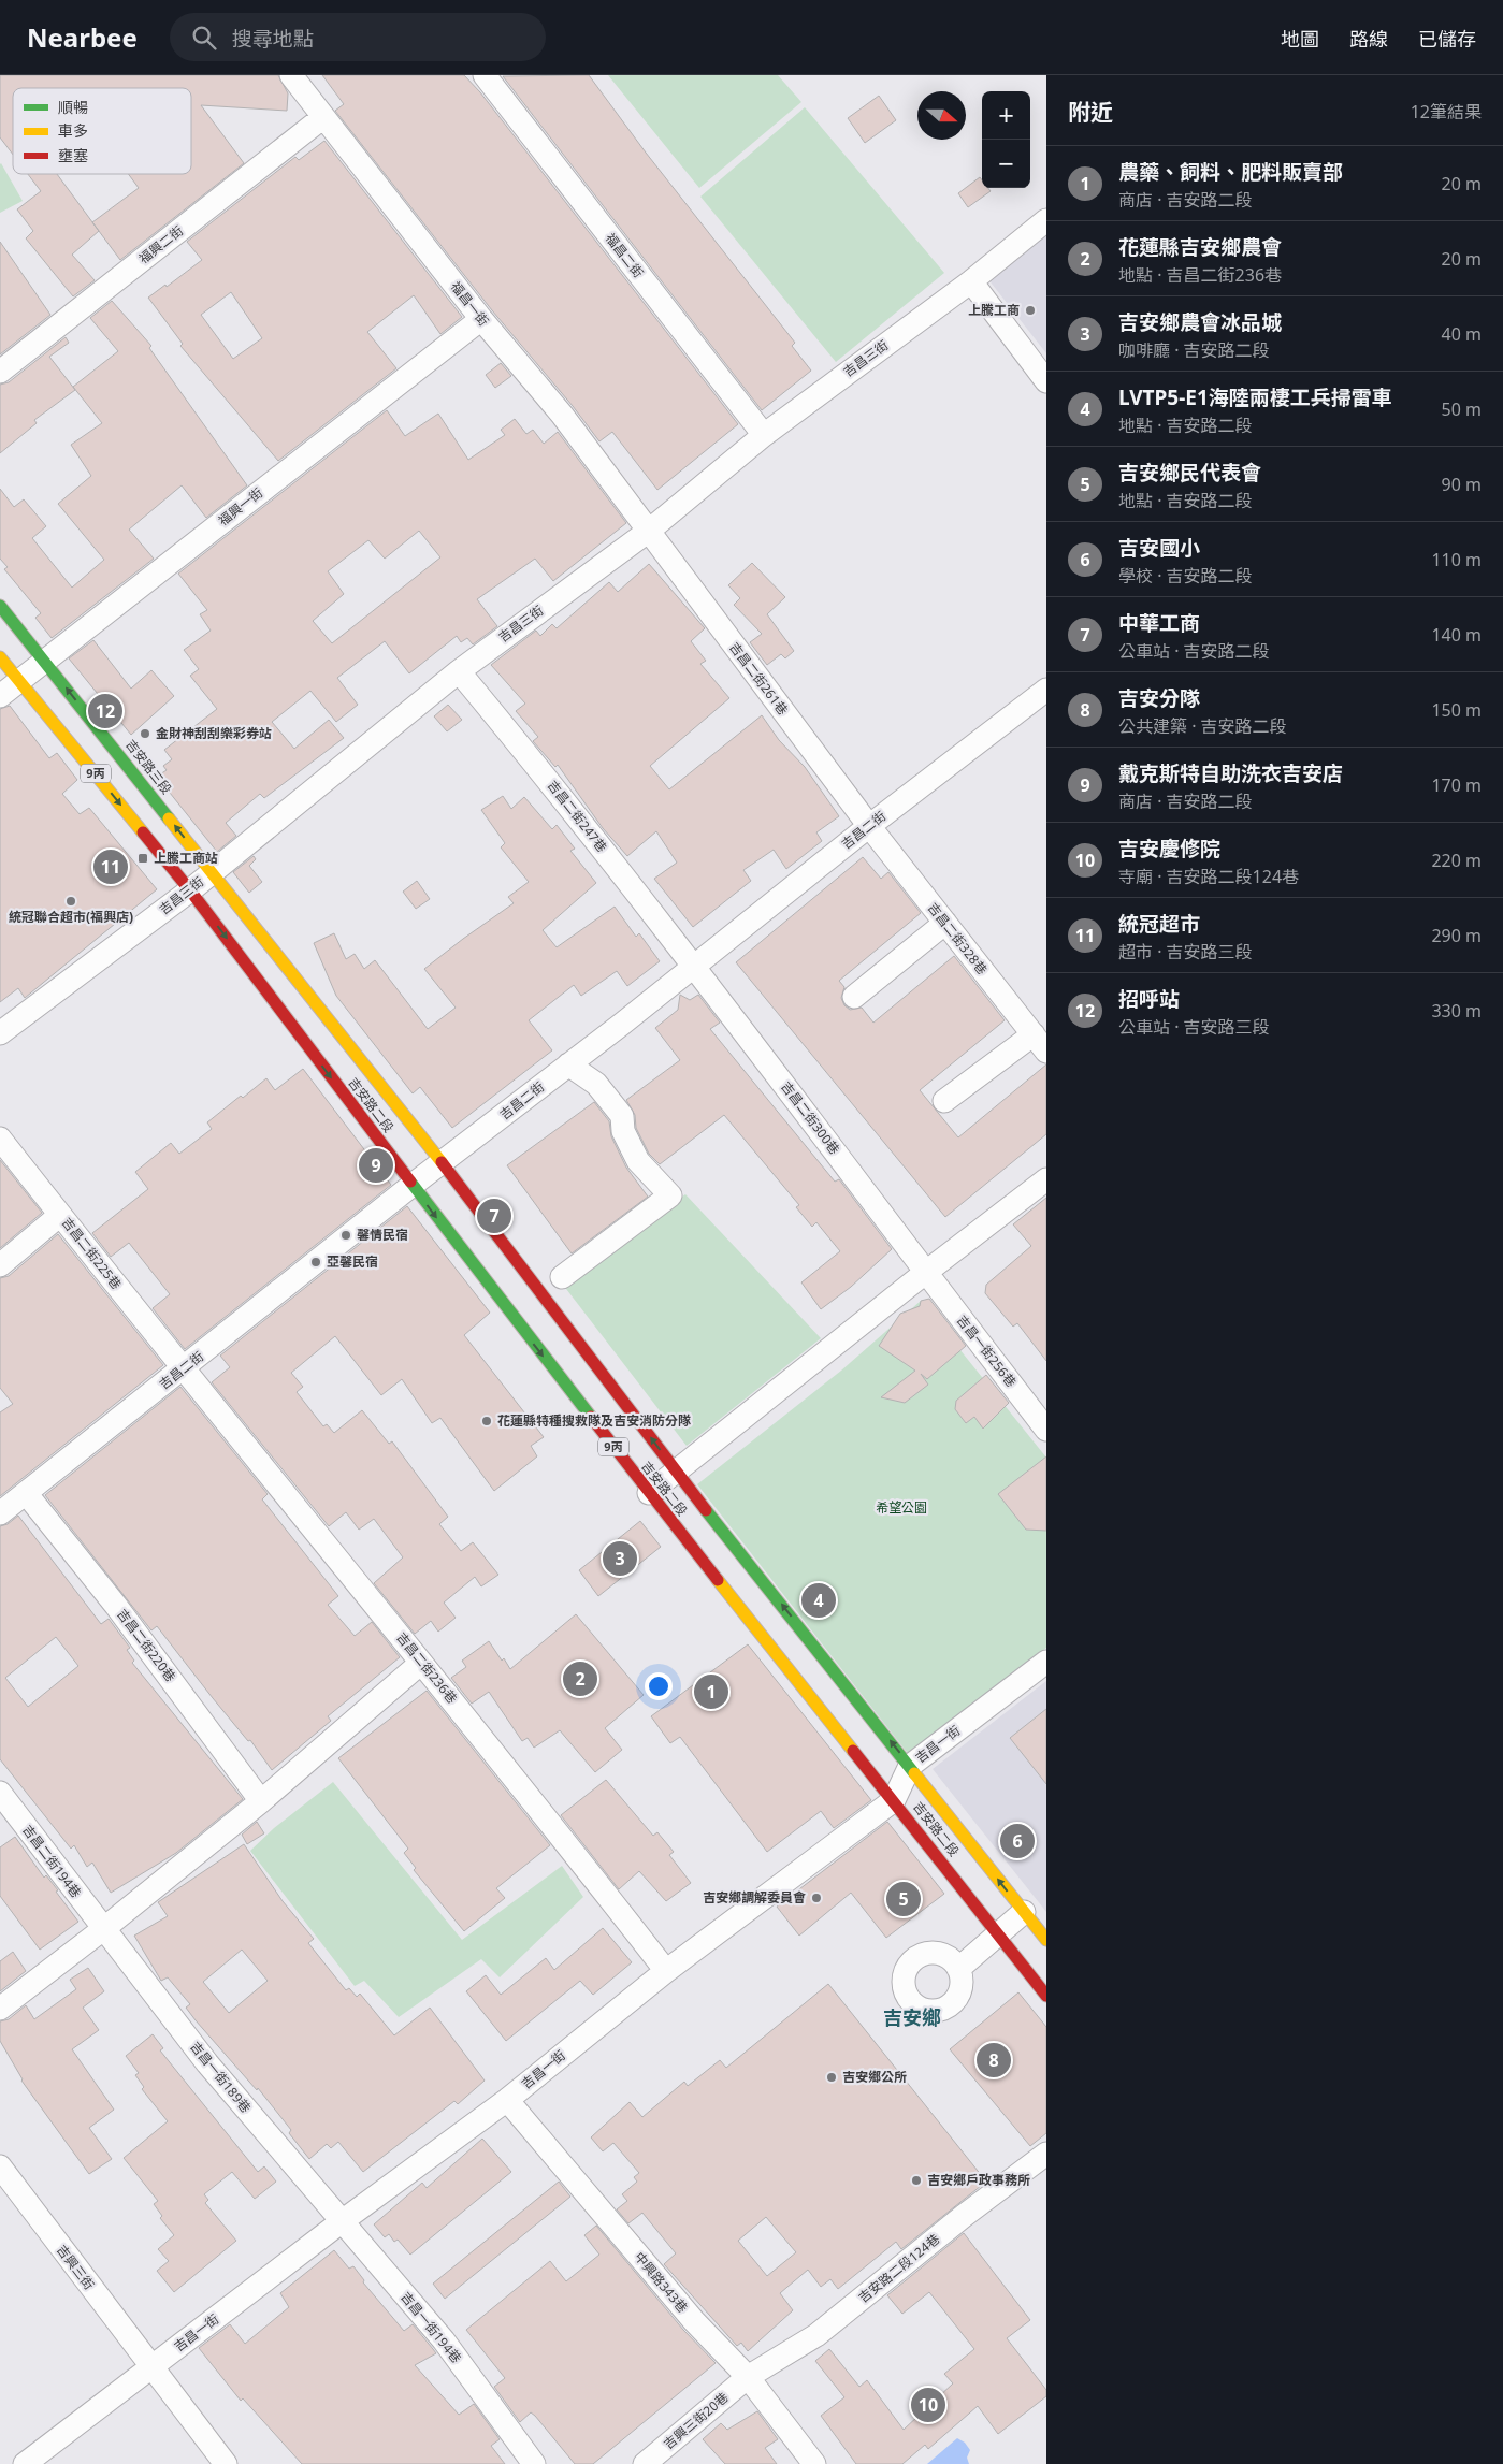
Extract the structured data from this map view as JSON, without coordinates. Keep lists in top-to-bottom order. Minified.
{"streets":{"main road":["吉安路三段","9丙","吉安路二段"],"street":["福興二街","福昌二街","福昌一街","吉昌三街","福興一街","吉昌二街261巷","吉昌二街247巷","吉昌二街","吉昌二街328巷","吉昌二街300巷","吉昌二街225巷","吉昌一街256巷","吉昌二街220巷","吉昌二街236巷","吉昌一街","吉昌二街194巷","吉昌一街189巷","吉興三街","吉安路二段124巷","中興路343巷","吉昌一街194巷","吉興三街20巷"]},"crossings":[["福興二街","福昌一街"],["福昌二街","吉昌三街"],["福昌一街","吉昌三街"],["福昌一街","福興一街"],["福昌一街","吉昌二街261巷"],["吉昌三街","吉昌二街261巷"],["吉昌三街","吉安路三段"],["吉昌三街","9丙"],["吉昌三街","吉昌二街247巷"],["吉昌三街","吉安路二段"],["福興一街","吉安路三段"],["福興一街","9丙"],["吉昌二街261巷","吉昌二街"],["吉昌二街261巷","吉昌二街328巷"],["吉安路三段","吉安路二段"],["9丙","吉安路二段"],["吉昌二街247巷","吉昌二街"],["吉昌二街247巷","吉昌二街300巷"],["吉昌二街","吉昌二街328巷"],["吉昌二街","吉安路二段"],["吉昌二街","吉昌二街300巷"],["吉昌二街","吉昌二街225巷"],["吉昌二街","吉昌二街220巷"],["吉昌二街","吉昌二街236巷"],["吉安路二段","吉昌一街"],["吉昌二街300巷","吉昌一街256巷"],["吉昌二街225巷","吉昌二街236巷"],["吉昌二街236巷","吉昌一街"],["吉昌一街","吉昌一街189巷"],["吉昌一街","吉興三街"],["吉昌一街","中興路343巷"],["吉昌一街","吉昌一街194巷"],["吉昌二街194巷","吉昌一街189巷"],["吉昌一街189巷","吉昌一街194巷"],["吉安路二段124巷","中興路343巷"],["吉安路二段124巷","吉興三街20巷"],["中興路343巷","吉興三街20巷"]],"districts":["吉安鄉"],"parks":["希望公園"],"places":{"other":["上騰工商","金財神刮刮樂彩券站","統冠聯合超市(福興店)","馨情民宿","亞馨民宿","花蓮縣特種搜救隊及吉安消防分隊","吉安鄉調解委員會","吉安鄉公所","吉安鄉戶政事務所"],"transit":["上騰工商站"]},"legend":["順暢","車多","壅塞"],"north":"right","page":{"header":"Nearbee","search":"搜尋地點","nav":["地圖","路線","已儲存"],"heading":["附近","12筆結果"],"map_buttons":["+","−"],"list":[{"mark":"1","name":"農藥、飼料、肥料販賣部","note":"商店 · 吉安路二段","value":"20 m"},{"mark":"2","name":"花蓮縣吉安鄉農會","note":"地點 · 吉昌二街236巷","value":"20 m"},{"mark":"3","name":"吉安鄉農會冰品城","note":"咖啡廳 · 吉安路二段","value":"40 m"},{"mark":"4","name":"LVTP5-E1海陸兩棲工兵掃雷車","note":"地點 · 吉安路二段","value":"50 m"},{"mark":"5","name":"吉安鄉民代表會","note":"地點 · 吉安路二段","value":"90 m"},{"mark":"6","name":"吉安國小","note":"學校 · 吉安路二段","value":"110 m"},{"mark":"7","name":"中華工商","note":"公車站 · 吉安路二段","value":"140 m"},{"mark":"8","name":"吉安分隊","note":"公共建築 · 吉安路二段","value":"150 m"},{"mark":"9","name":"戴克斯特自助洗衣吉安店","note":"商店 · 吉安路二段","value":"170 m"},{"mark":"10","name":"吉安慶修院","note":"寺廟 · 吉安路二段124巷","value":"220 m"},{"mark":"11","name":"統冠超市","note":"超市 · 吉安路三段","value":"290 m"},{"mark":"12","name":"招呼站","note":"公車站 · 吉安路三段","value":"330 m"}],"pins":["12","11","9","7","3","4","2","1","6","5","8","10"]}}
